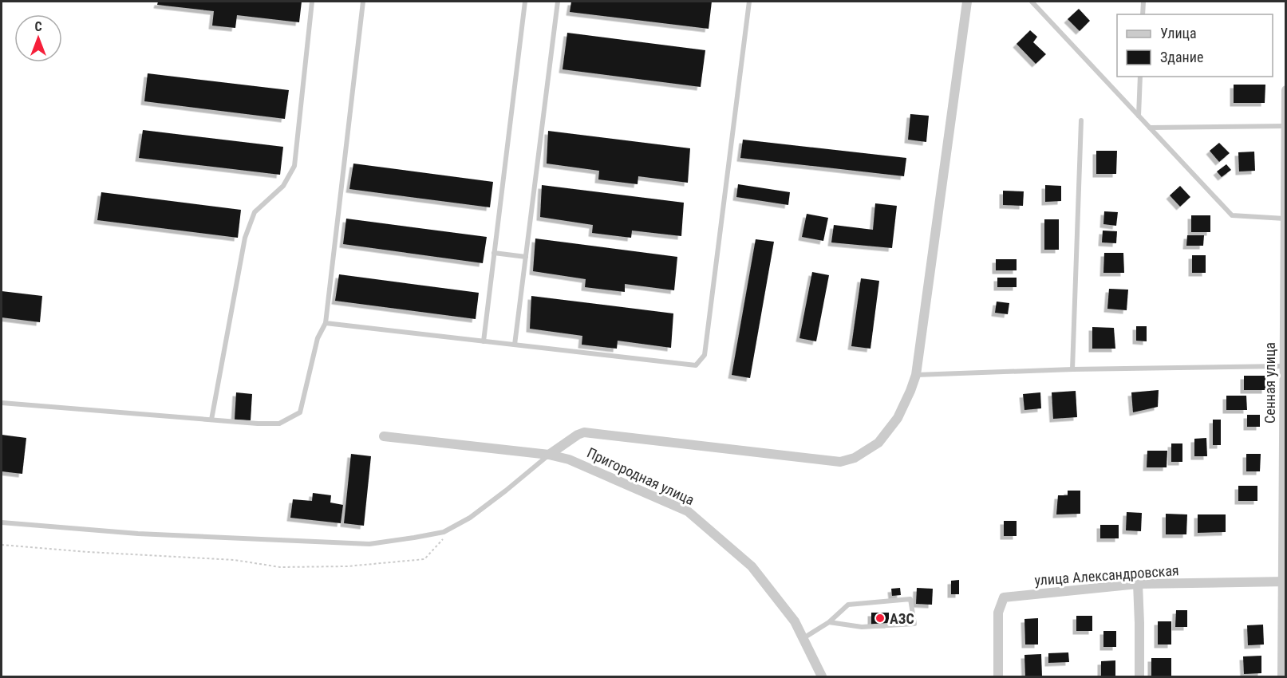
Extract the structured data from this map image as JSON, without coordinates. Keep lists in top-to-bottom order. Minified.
{"streets":{"street":["Сенная улица","Пригородная улица","улица Александровская"]},"crossings":[["Сенная улица","улица Александровская"]],"places":["АЗС"],"legend":["Улица","Здание"],"north":"top"}
